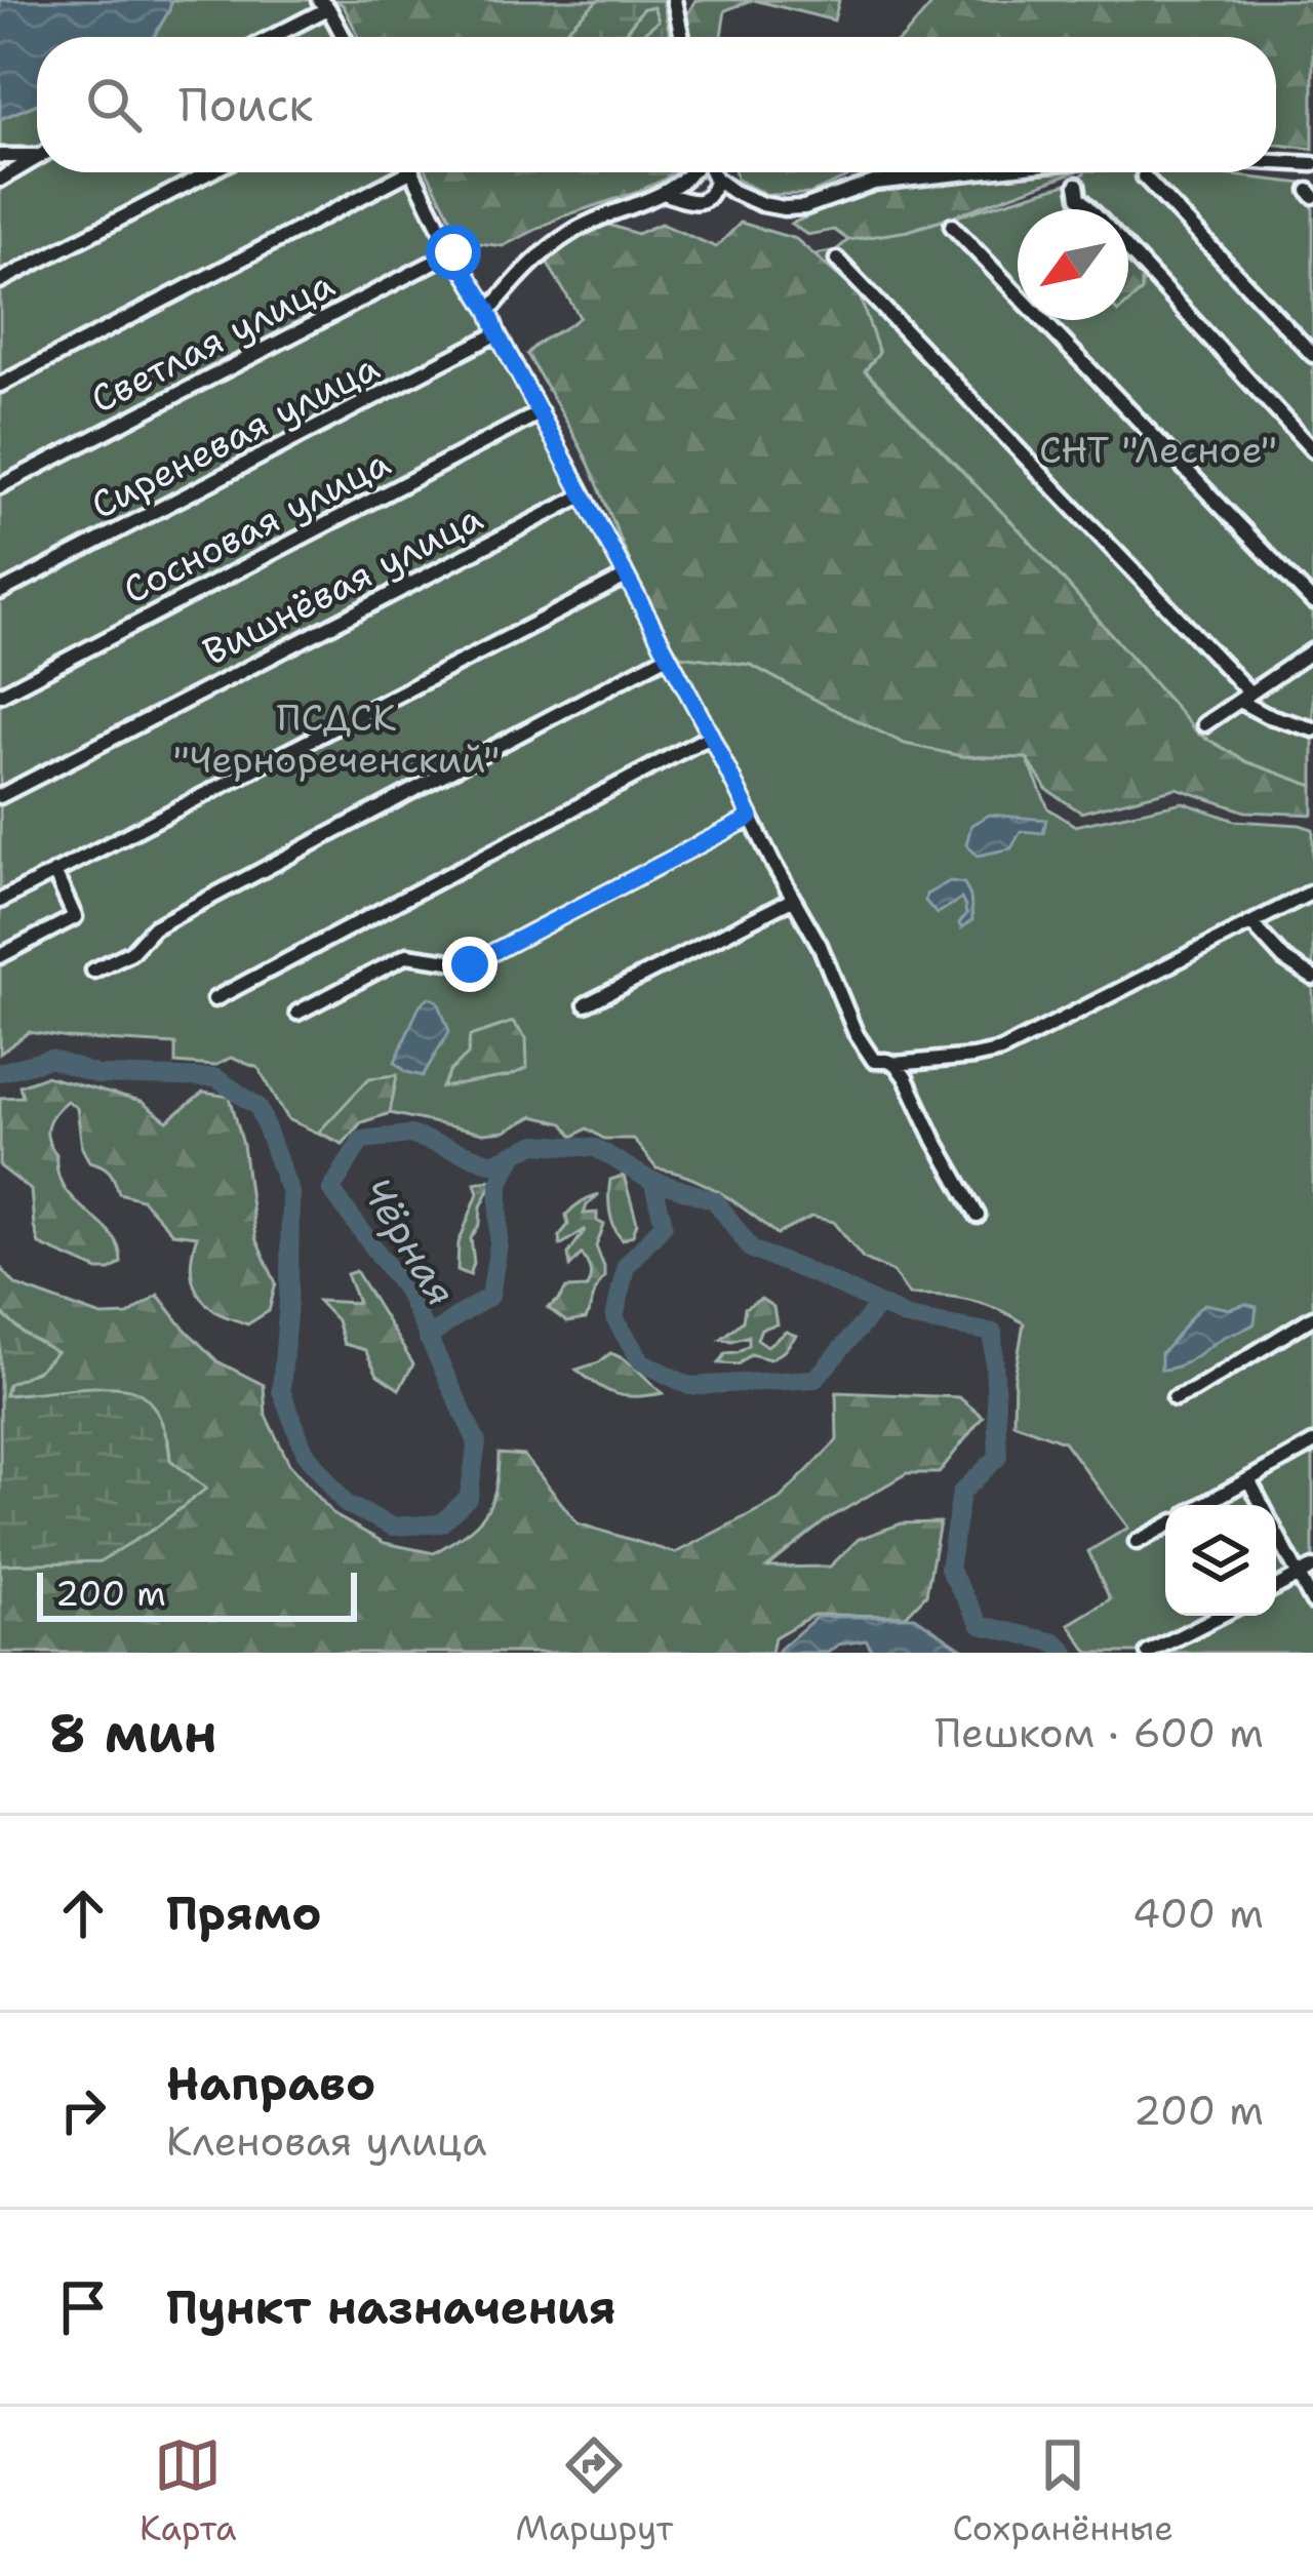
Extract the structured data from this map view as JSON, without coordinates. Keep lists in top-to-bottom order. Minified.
{"streets":{"street":["Светлая улица","Сиреневая улица","Сосновая улица","Вишнёвая улица"]},"water":["Чёрная"],"parks":["СНТ \"Лесное\"","ПСДСК \"Чернореченский\""],"scale_bar":"200 m","north":"bottom left","page":{"search":"Поиск","scale":"200 m","heading":["8 мин","Пешком · 600 m"],"list":[["Прямо","400 m"],["Направо","Кленовая улица","200 m"],"Пункт назначения"],"nav":["Карта","Маршрут","Сохранённые"]}}
